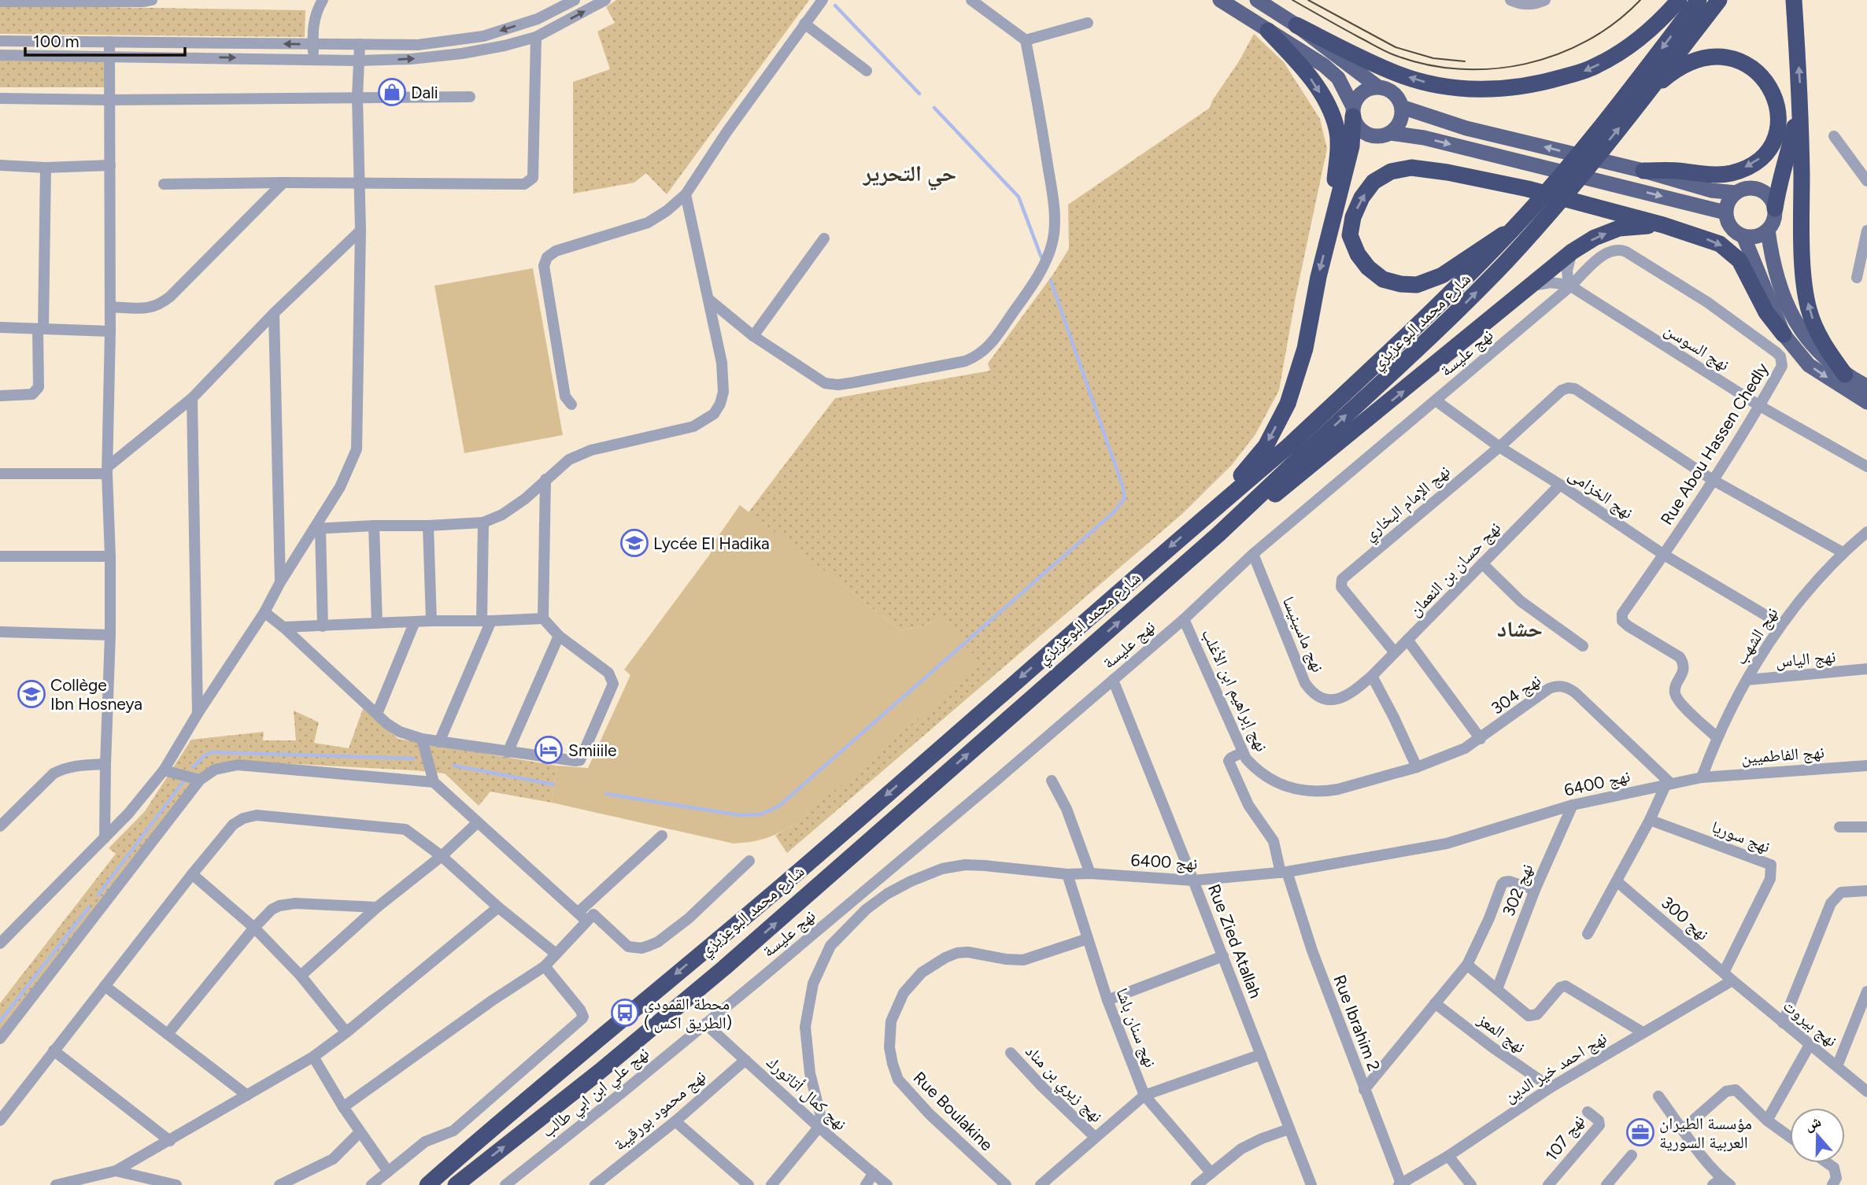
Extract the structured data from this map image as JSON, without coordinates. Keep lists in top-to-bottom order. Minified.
{"streets":{"highway":["شارع محمد البوعزيزي"],"street":["نهج السوسن","نهج عليسة","Rue Abou Hassen Chedly","نهج الخزامى","نهج الإمام البخاري","نهج حسان بن النعمان","نهج ماسينيسا","نهج الشهب","نهج الياس","نهج إبراهيم ابن الأغلب","نهج 304","نهج الفاطميين","نهج 6400","نهج سوريا","نهج 302","نهج 300","Rue Zied Atallah","Rue Ibrahim 2","نهج بيروت","نهج سنان باشا","نهج المعز","نهج احمد خير الدين","نهج زيري بن مناد","نهج علي ابن ابي طالب","نهج كمال أتاتورك","نهج محمود بورقيبة","Rue Boulakine","نهج 107"]},"crossings":[["نهج السوسن","نهج عليسة"],["نهج السوسن","Rue Abou Hassen Chedly"],["نهج عليسة","Rue Abou Hassen Chedly"],["نهج عليسة","نهج الخزامى"],["نهج عليسة","نهج ماسينيسا"],["نهج عليسة","نهج إبراهيم ابن الأغلب"],["نهج عليسة","Rue Zied Atallah"],["نهج عليسة","نهج علي ابن ابي طالب"],["نهج عليسة","نهج كمال أتاتورك"],["Rue Abou Hassen Chedly","نهج الخزامى"],["Rue Abou Hassen Chedly","نهج الإمام البخاري"],["Rue Abou Hassen Chedly","نهج الشهب"],["نهج الخزامى","نهج الإمام البخاري"],["نهج الخزامى","نهج حسان بن النعمان"],["نهج الخزامى","نهج الشهب"],["نهج الإمام البخاري","نهج حسان بن النعمان"],["نهج حسان بن النعمان","نهج ماسينيسا"],["نهج الشهب","نهج الياس"],["نهج الشهب","نهج الفاطميين"],["نهج الشهب","نهج 6400"],["نهج إبراهيم ابن الأغلب","نهج 304"],["نهج إبراهيم ابن الأغلب","Rue Ibrahim 2"],["نهج 304","نهج 6400"],["نهج الفاطميين","نهج 6400"],["نهج 6400","نهج 302"],["نهج 6400","Rue Zied Atallah"],["نهج 6400","Rue Ibrahim 2"],["نهج 6400","نهج سنان باشا"],["نهج 6400","نهج كمال أتاتورك"],["نهج سوريا","نهج 300"],["نهج سوريا","نهج بيروت"],["نهج سوريا","نهج احمد خير الدين"],["نهج 300","نهج بيروت"],["نهج 300","نهج احمد خير الدين"],["Rue Zied Atallah","نهج زيري بن مناد"],["Rue Ibrahim 2","نهج احمد خير الدين"],["نهج بيروت","نهج احمد خير الدين"],["نهج سنان باشا","نهج زيري بن مناد"],["نهج سنان باشا","Rue Boulakine"],["نهج المعز","نهج احمد خير الدين"],["نهج علي ابن ابي طالب","نهج كمال أتاتورك"],["نهج كمال أتاتورك","نهج محمود بورقيبة"]],"districts":["حي التحرير","حشاد"],"places":{"shop":["Dali"],"school or university":["Lycée El Hadika","Collège Ibn Hosneya"],"hotel":["Smiiile"],"bus stop":["محطة القمودي ( الطريق اكس)"],"office":["مؤسسة الطيران العربية السورية"]},"scale_bar":"100 m","north":"top"}
